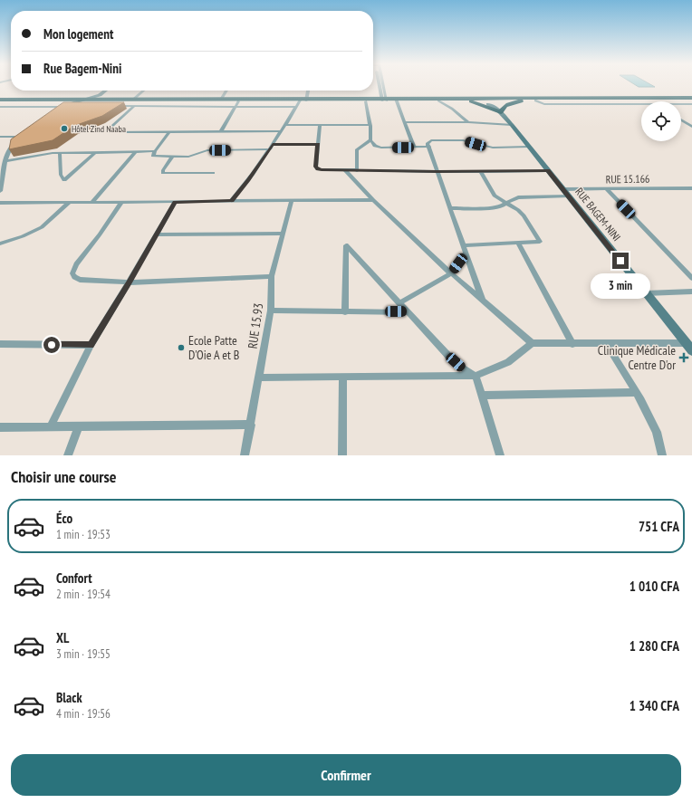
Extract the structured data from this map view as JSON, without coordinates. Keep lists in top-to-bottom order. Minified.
{"streets":{"street":["RUE 15.166","RUE BAGEM-NINI","RUE 15.93"]},"crossings":[["RUE 15.166","RUE BAGEM-NINI"]],"places":{"other":["Hôtel Zind Naaba","Ecole Patte D'Oie A et B"],"health":["Clinique Médicale Centre D'or"]},"page":{"banner":["Mon logement","Rue Bagem-Nini"],"bubble":"3 min","heading":"Choisir une course","list":[{"name":"Éco","note":"1 min · 19:53","value":"751 CFA"},{"name":"Confort","note":"2 min · 19:54","value":"1 010 CFA"},{"name":"XL","note":"3 min · 19:55","value":"1 280 CFA"},{"name":"Black","note":"4 min · 19:56","value":"1 340 CFA"}],"buttons":"Confirmer"}}
